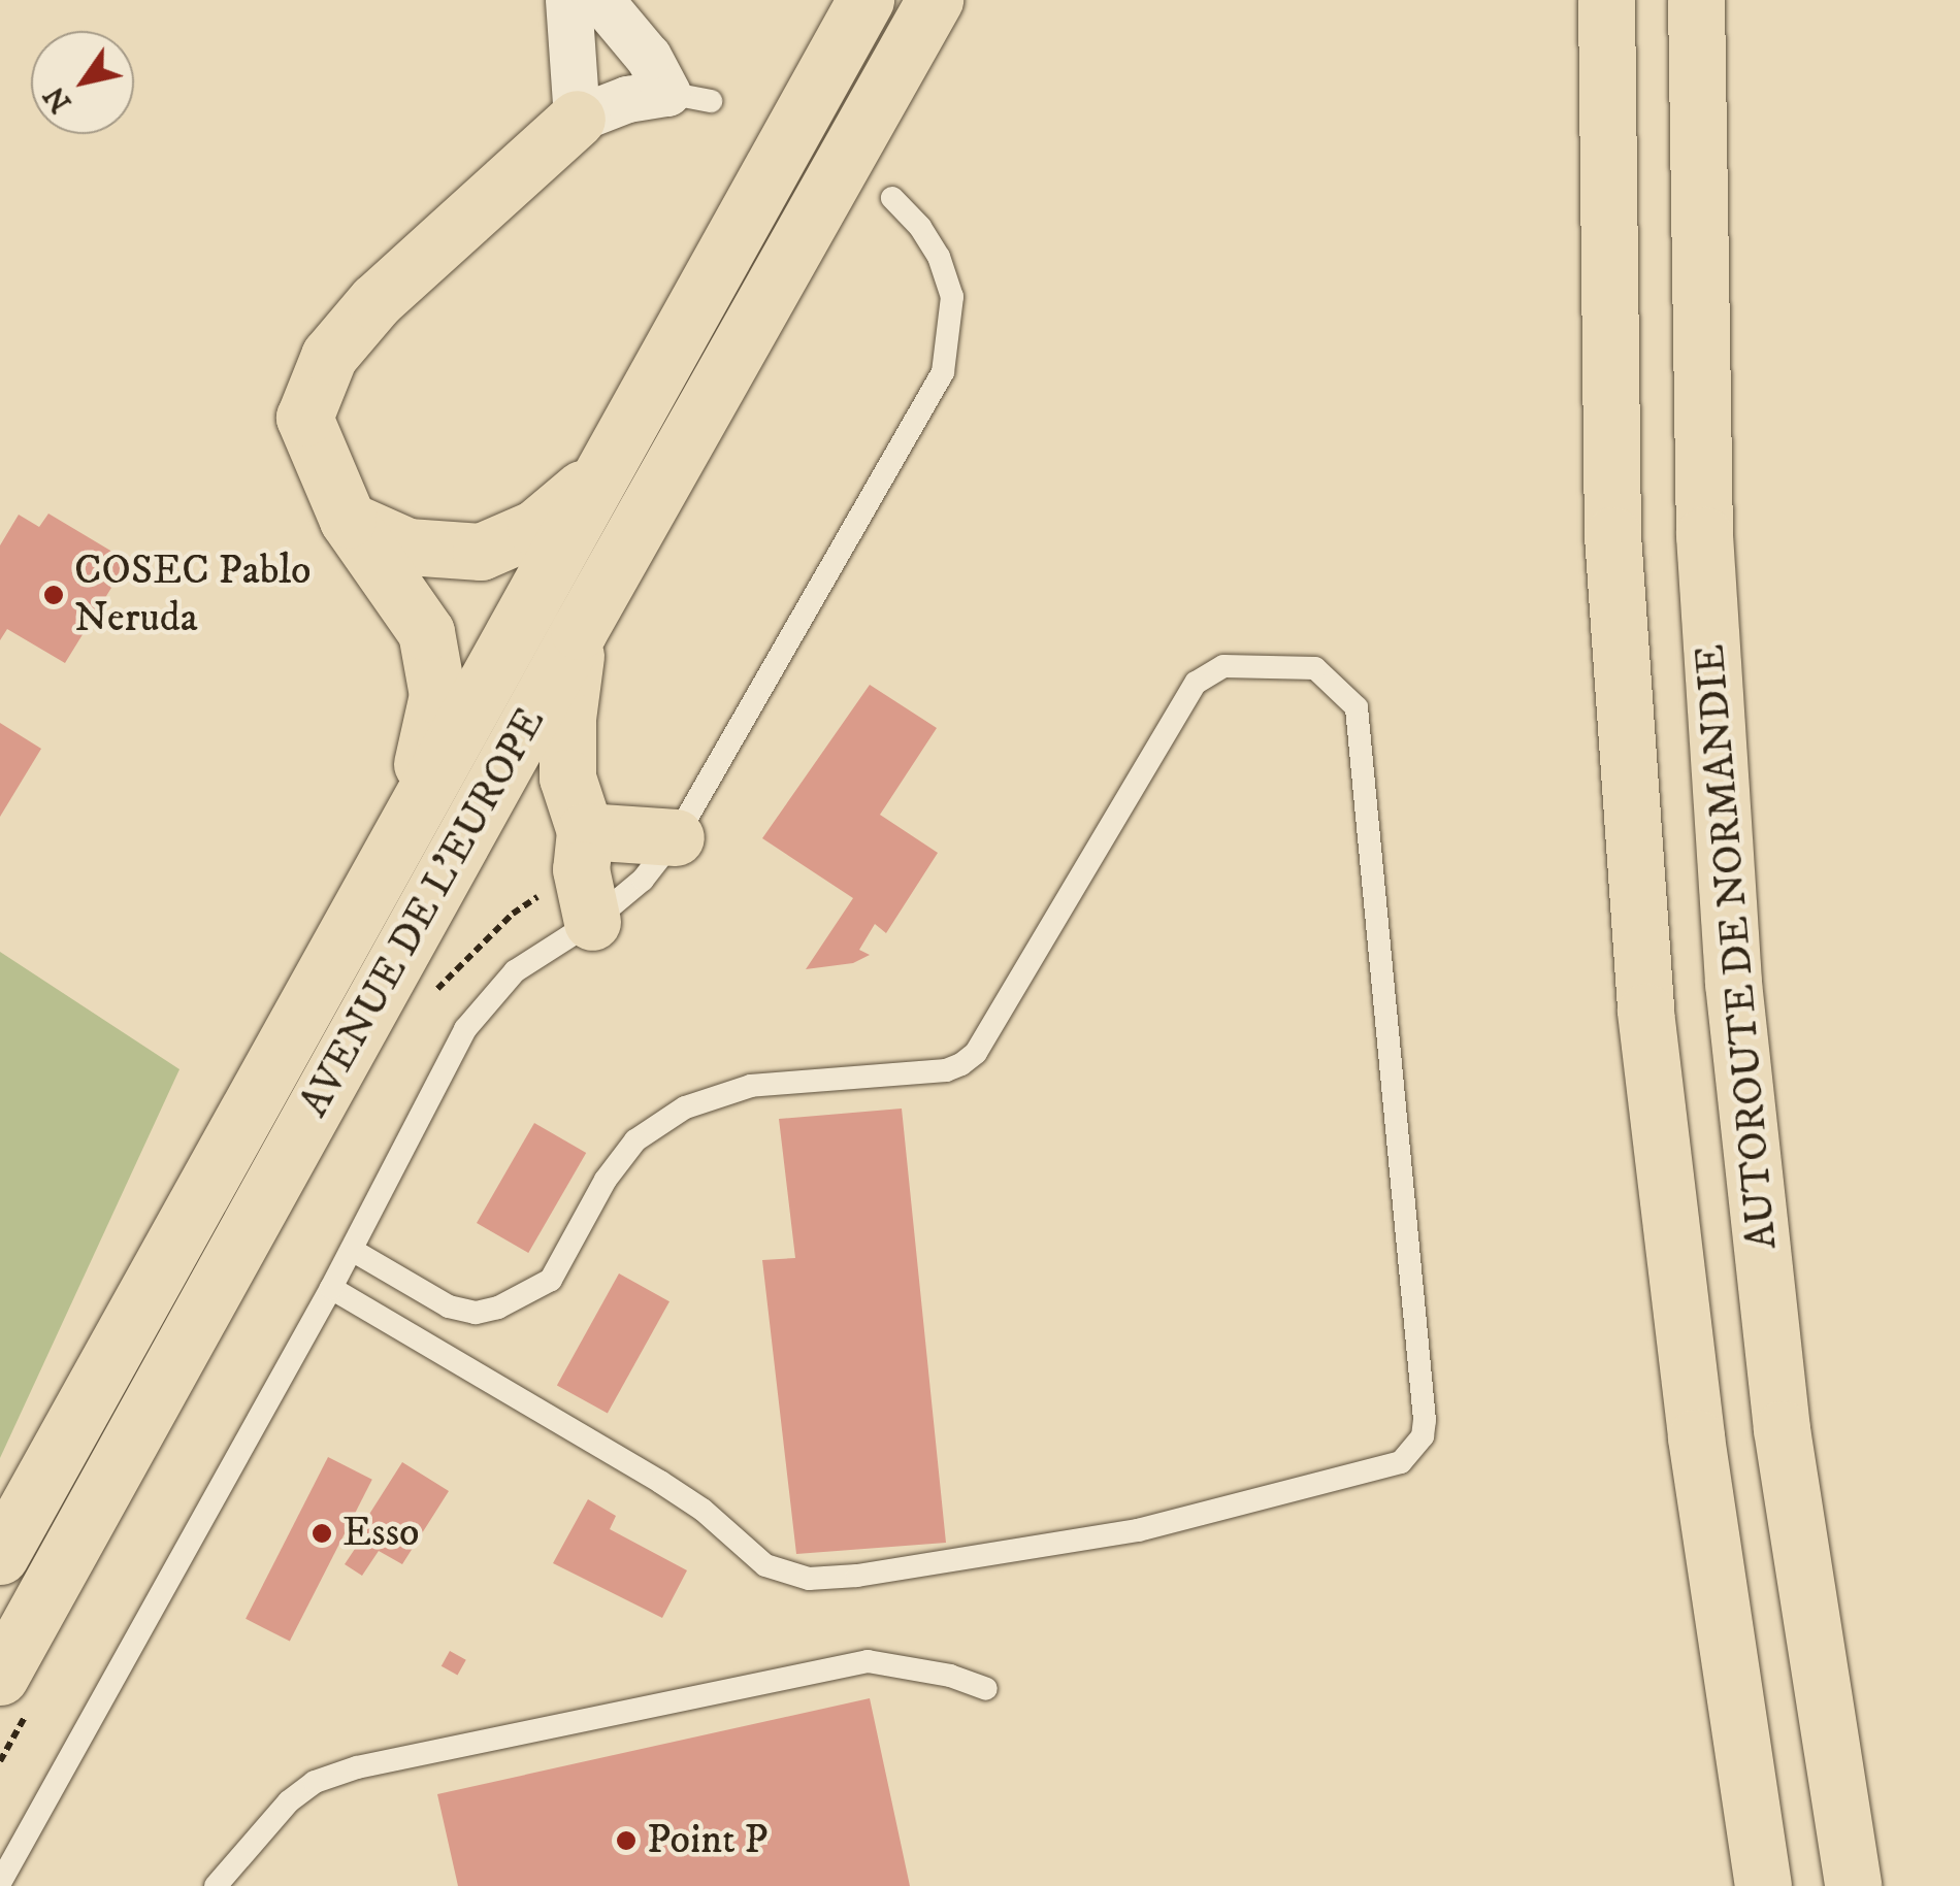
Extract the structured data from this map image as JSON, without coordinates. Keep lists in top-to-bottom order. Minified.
{"streets":{"main road":["AVENUE DE L'EUROPE","AUTOROUTE DE NORMANDIE"]},"places":["COSEC Pablo Neruda","Esso","Point P"],"north":"bottom left"}
